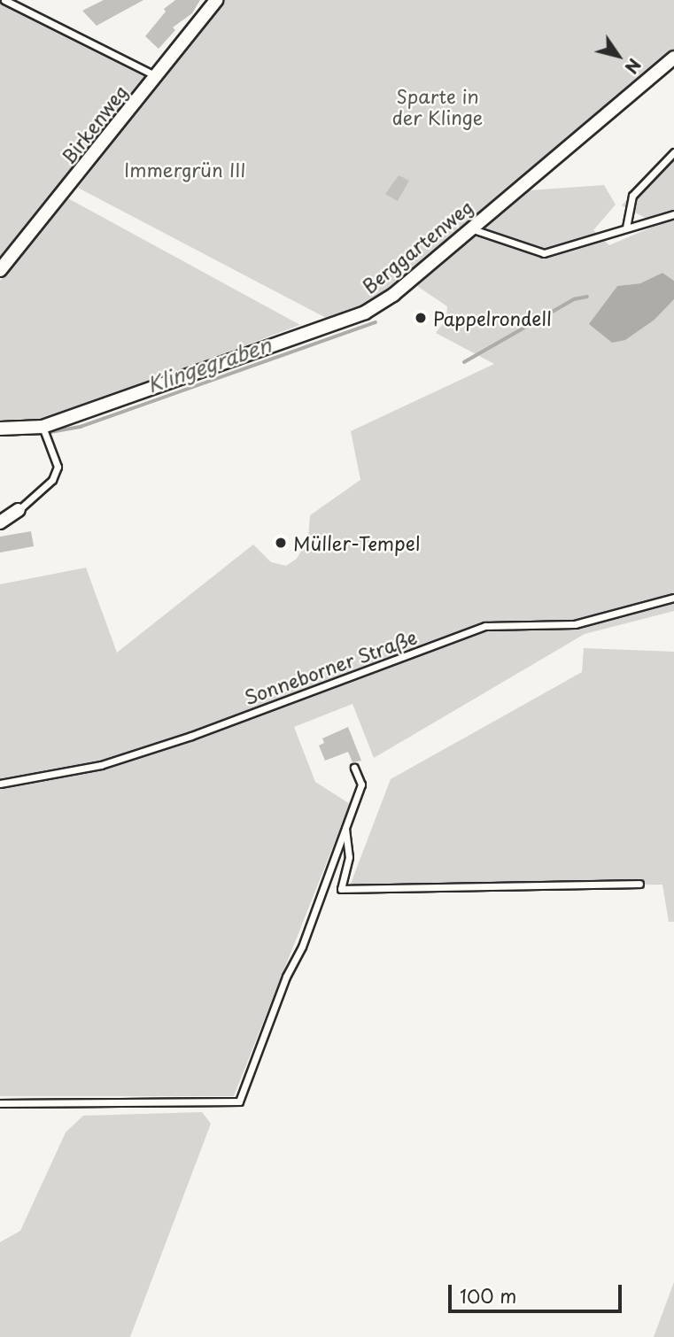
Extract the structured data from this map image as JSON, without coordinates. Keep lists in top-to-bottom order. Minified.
{"streets":{"street":["Birkenweg","Berggartenweg"],"lane":["Sonneborner Straße"]},"water":["Klingegraben"],"parks":["Sparte in der Klinge","Immergrün III"],"places":["Pappelrondell","Müller-Tempel"],"scale_bar":"100 m","north":"bottom right"}
